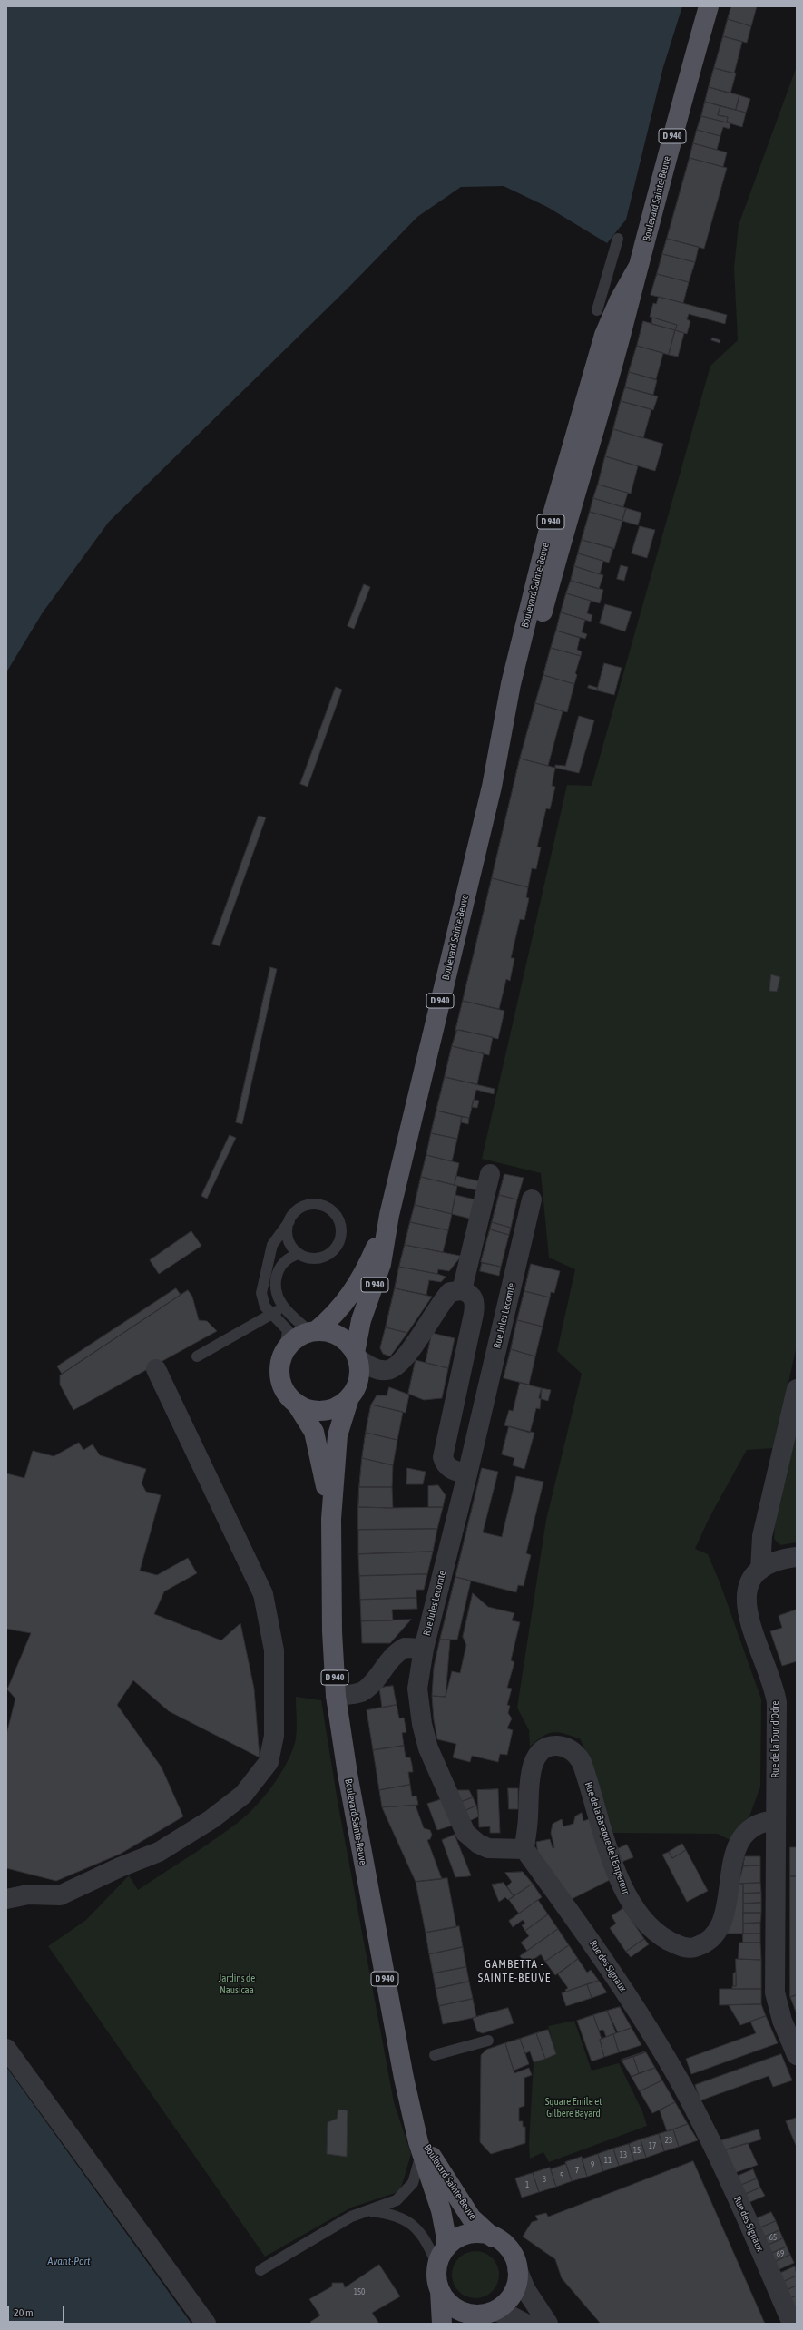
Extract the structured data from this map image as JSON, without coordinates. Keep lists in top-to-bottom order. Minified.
{"streets":{"main road":["D 940","Boulevard Sainte-Beuve"],"street":["Rue Jules Lecomte","Rue de la Tour d'Odre","Rue de la Baraque de l'Empereur","Rue des Signaux"]},"crossings":[["Boulevard Sainte-Beuve","Rue Jules Lecomte"],["Rue de la Tour d'Odre","Rue de la Baraque de l'Empereur"],["Rue de la Baraque de l'Empereur","Rue des Signaux"]],"districts":["GAMBETTA - SAINTE-BEUVE"],"water":["Avant-Port"],"parks":["Jardins de Nausicaa","Square Emile et Gilbere Bayard"],"house_numbers":["23","17","15","13","11","9","7","5","3","1","65","69","150"],"scale_bar":"20 m"}
